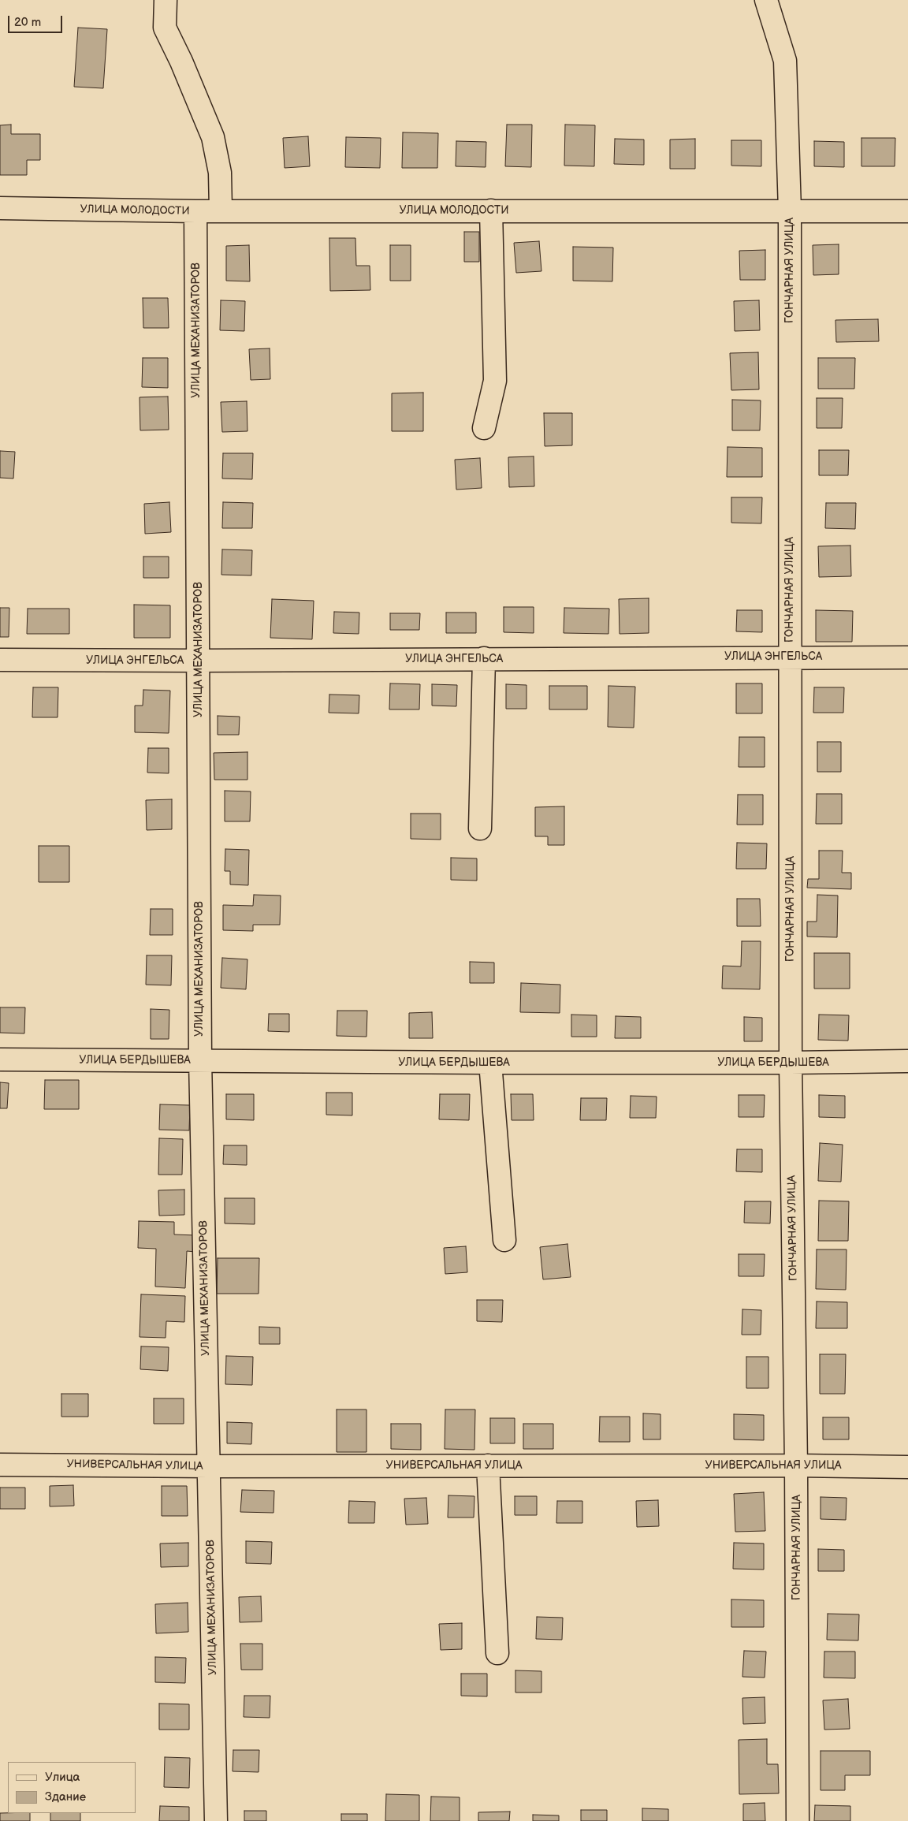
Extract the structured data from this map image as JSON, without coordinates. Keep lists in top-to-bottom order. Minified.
{"streets":{"street":["УЛИЦА МОЛОДОСТИ","ГОНЧАРНАЯ УЛИЦА","УЛИЦА МЕХАНИЗАТОРОВ","УЛИЦА ЭНГЕЛЬСА","УЛИЦА БЕРДЫШЕВА","УНИВЕРСАЛЬНАЯ УЛИЦА"]},"crossings":[["УЛИЦА МОЛОДОСТИ","ГОНЧАРНАЯ УЛИЦА"],["УЛИЦА МОЛОДОСТИ","УЛИЦА МЕХАНИЗАТОРОВ"],["ГОНЧАРНАЯ УЛИЦА","УЛИЦА ЭНГЕЛЬСА"],["ГОНЧАРНАЯ УЛИЦА","УЛИЦА БЕРДЫШЕВА"],["ГОНЧАРНАЯ УЛИЦА","УНИВЕРСАЛЬНАЯ УЛИЦА"],["УЛИЦА МЕХАНИЗАТОРОВ","УЛИЦА ЭНГЕЛЬСА"],["УЛИЦА МЕХАНИЗАТОРОВ","УЛИЦА БЕРДЫШЕВА"],["УЛИЦА МЕХАНИЗАТОРОВ","УНИВЕРСАЛЬНАЯ УЛИЦА"]],"legend":["Улица","Здание"],"scale_bar":"20 m"}
